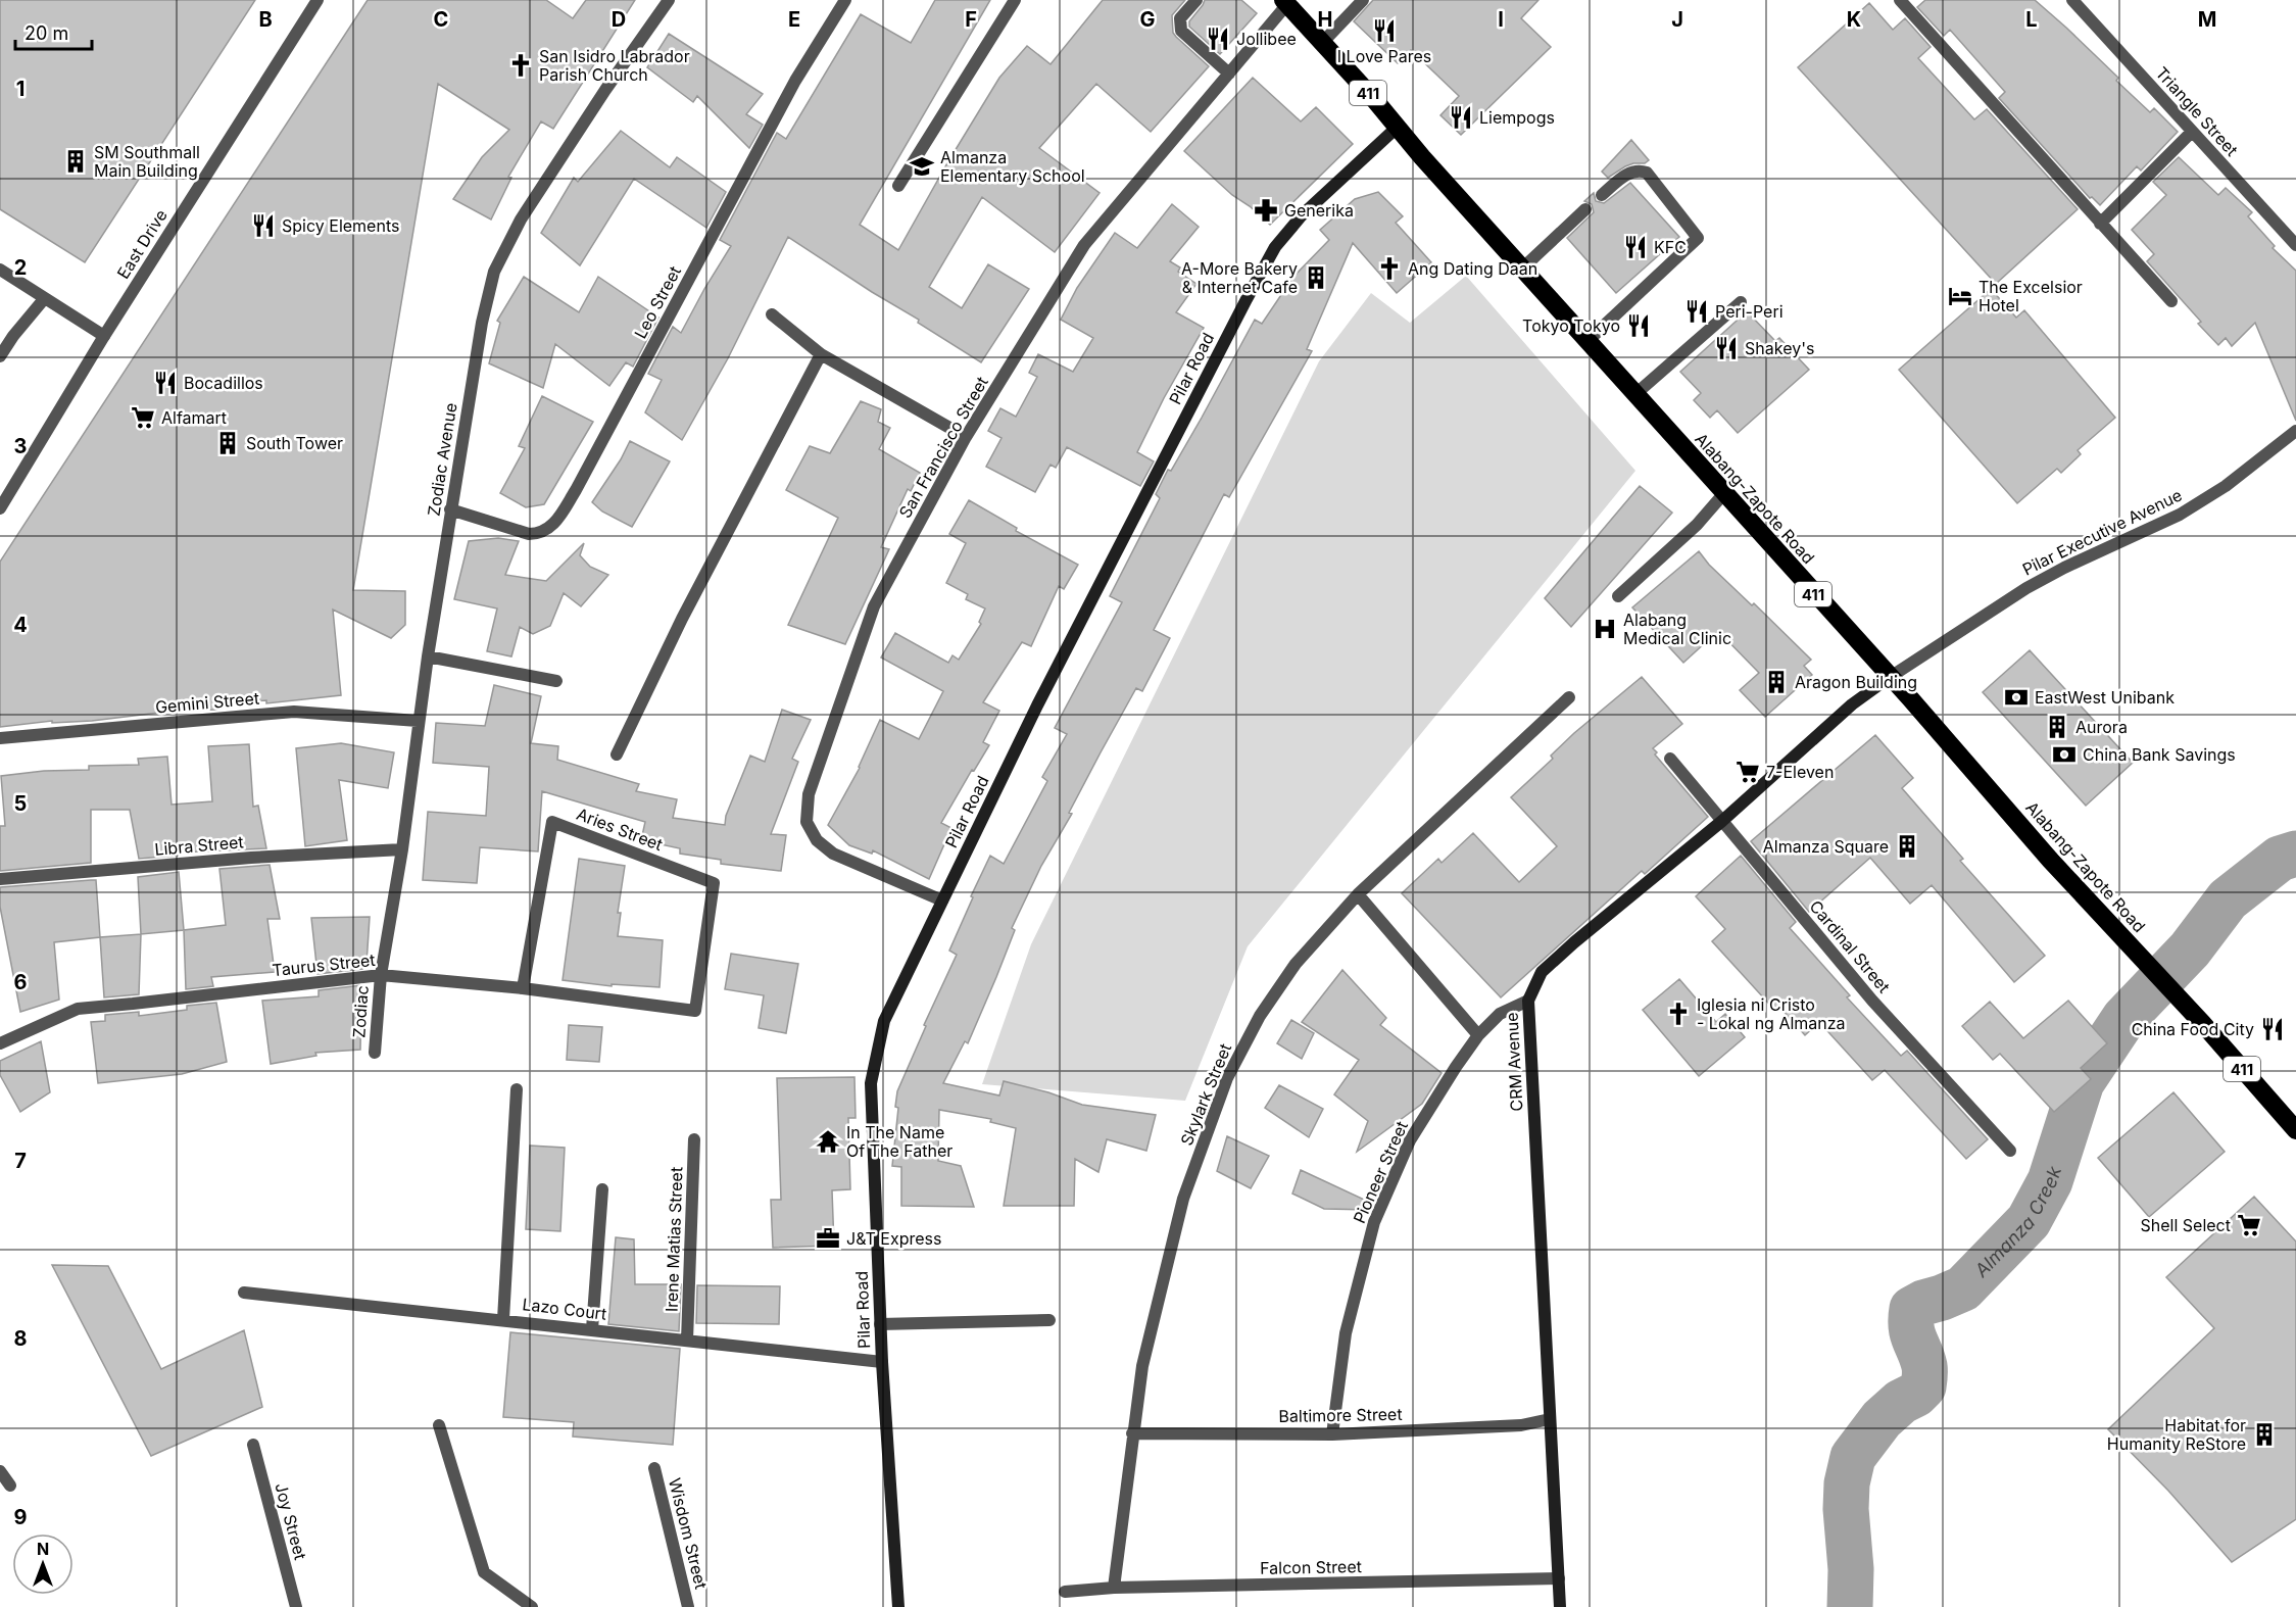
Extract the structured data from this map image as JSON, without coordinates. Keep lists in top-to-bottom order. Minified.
{"streets":{"highway":["411","Alabang-Zapote Road"],"street":["Triangle Street","East Drive","Leo Street","Pilar Road","San Francisco Street","Zodiac Avenue","Pilar Executive Avenue","Gemini Street","Aries Street","Libra Street","Cardinal Street","Taurus Street","Zodiac","CRM Avenue","Skylark Street","Pioneer Street","Irene Matias Street","Lazo Court","Baltimore Street","Joy Street","Wisdom Street","Falcon Street"]},"crossings":[["Leo Street","Zodiac Avenue"],["Pilar Road","San Francisco Street"],["Pilar Road","Alabang-Zapote Road"],["Pilar Road","Lazo Court"],["San Francisco Street","Alabang-Zapote Road"],["Zodiac Avenue","Gemini Street"],["Zodiac Avenue","Libra Street"],["Zodiac Avenue","Taurus Street"],["Zodiac Avenue","Zodiac"],["Alabang-Zapote Road","Pilar Executive Avenue"],["Alabang-Zapote Road","CRM Avenue"],["Pilar Executive Avenue","CRM Avenue"],["Aries Street","Taurus Street"],["Cardinal Street","CRM Avenue"],["Taurus Street","Zodiac"],["CRM Avenue","Pioneer Street"],["CRM Avenue","Baltimore Street"],["CRM Avenue","Falcon Street"],["Skylark Street","Baltimore Street"],["Skylark Street","Falcon Street"],["Pioneer Street","Baltimore Street"],["Irene Matias Street","Lazo Court"]],"water":["Almanza Creek"],"places":{"restaurant":["I Love Pares","Jollibee","Liempogs","Spicy Elements","KFC","Peri-Peri","Tokyo Tokyo","Shakey's","Bocadillos","China Food City"],"church":["San Isidro Labrador Parish Church","Ang Dating Daan","Iglesia ni Cristo - Lokal ng Almanza"],"building":["SM Southmall Main Building","A-More Bakery & Internet Cafe","South Tower","Aragon Building","Aurora","Almanza Square","Habitat for Humanity ReStore"],"school or university":["Almanza Elementary School"],"pharmacy":["Generika"],"hotel":["The Excelsior Hotel"],"supermarket":["Alfamart","7-Eleven","Shell Select"],"hospital":["Alabang Medical Clinic"],"bank":["EastWest Unibank","China Bank Savings"],"temple":["In The Name Of The Father"],"office":["J&T Express"]},"scale_bar":"20 m","north":"top","grid":{"columns":["B","C","D","E","F","G","H","I","J","K","L","M"],"rows":["1","2","3","4","5","6","7","8","9"]}}
